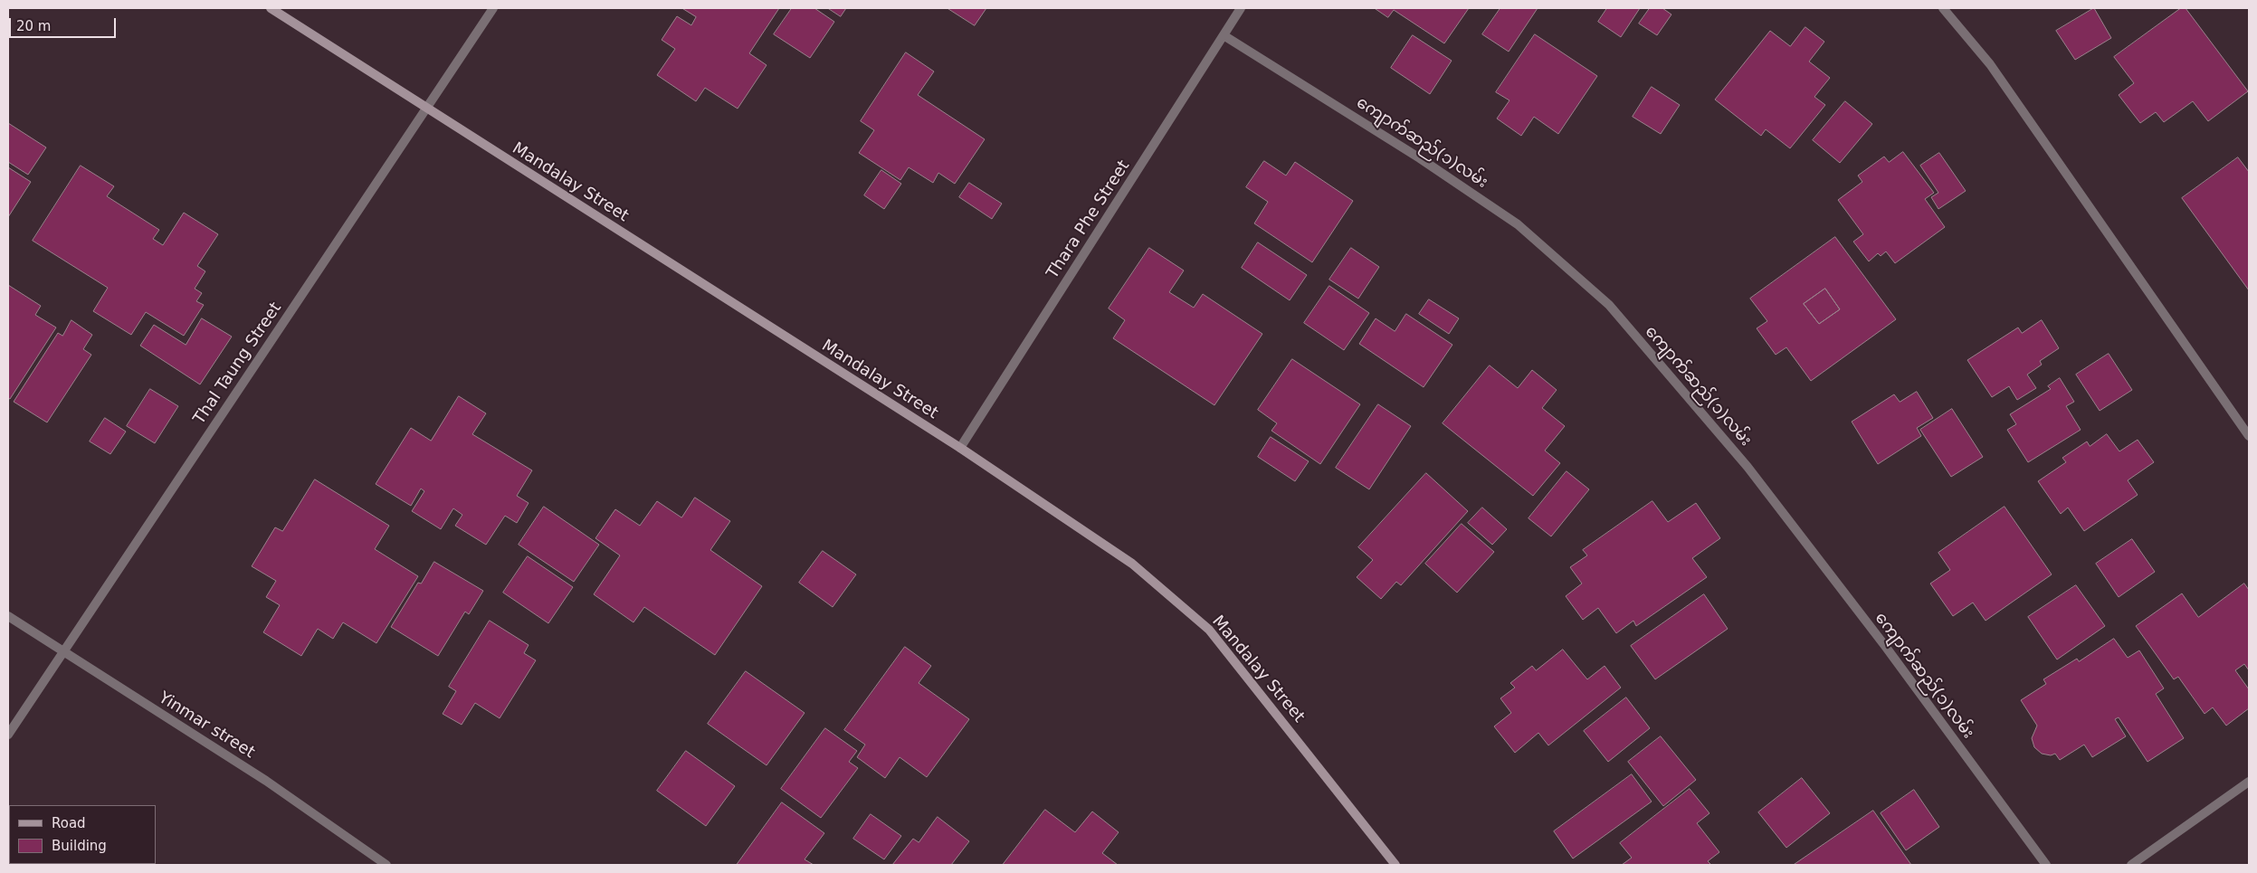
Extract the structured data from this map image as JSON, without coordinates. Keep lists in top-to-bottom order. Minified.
{"streets":{"main road":["Mandalay Street"],"street":["ကျောက်ဆည်(၁)လမ်း","Thara Phe Street","Thal Taung Street","Yinmar street"]},"crossings":[["ကျောက်ဆည်(၁)လမ်း","Thara Phe Street"],["Mandalay Street","Thara Phe Street"],["Mandalay Street","Thal Taung Street"],["Thal Taung Street","Yinmar street"]],"legend":["Road","Building"],"scale_bar":"20 m"}
